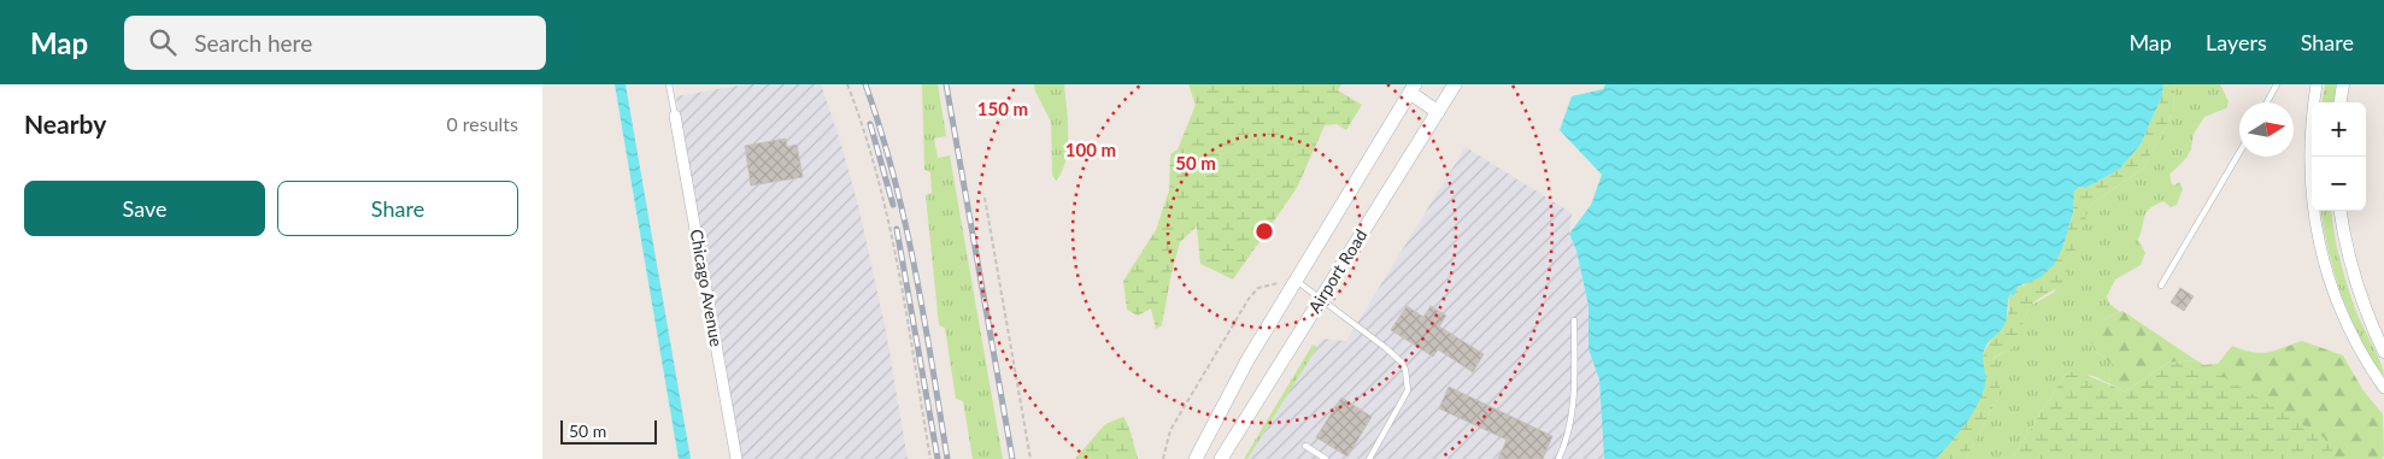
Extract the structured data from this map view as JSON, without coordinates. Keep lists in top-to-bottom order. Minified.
{"streets":{"main road":["Airport Road"],"street":["Chicago Avenue"]},"scale_bar":"50 m","north":"right","page":{"header":"Map","search":"Search here","nav":["Map","Layers","Share"],"heading":["Nearby","0 results"],"map_buttons":["+","−"],"buttons":["Save","Share"],"scale":"50 m"},"rings":["150 m","100 m","50 m"]}
